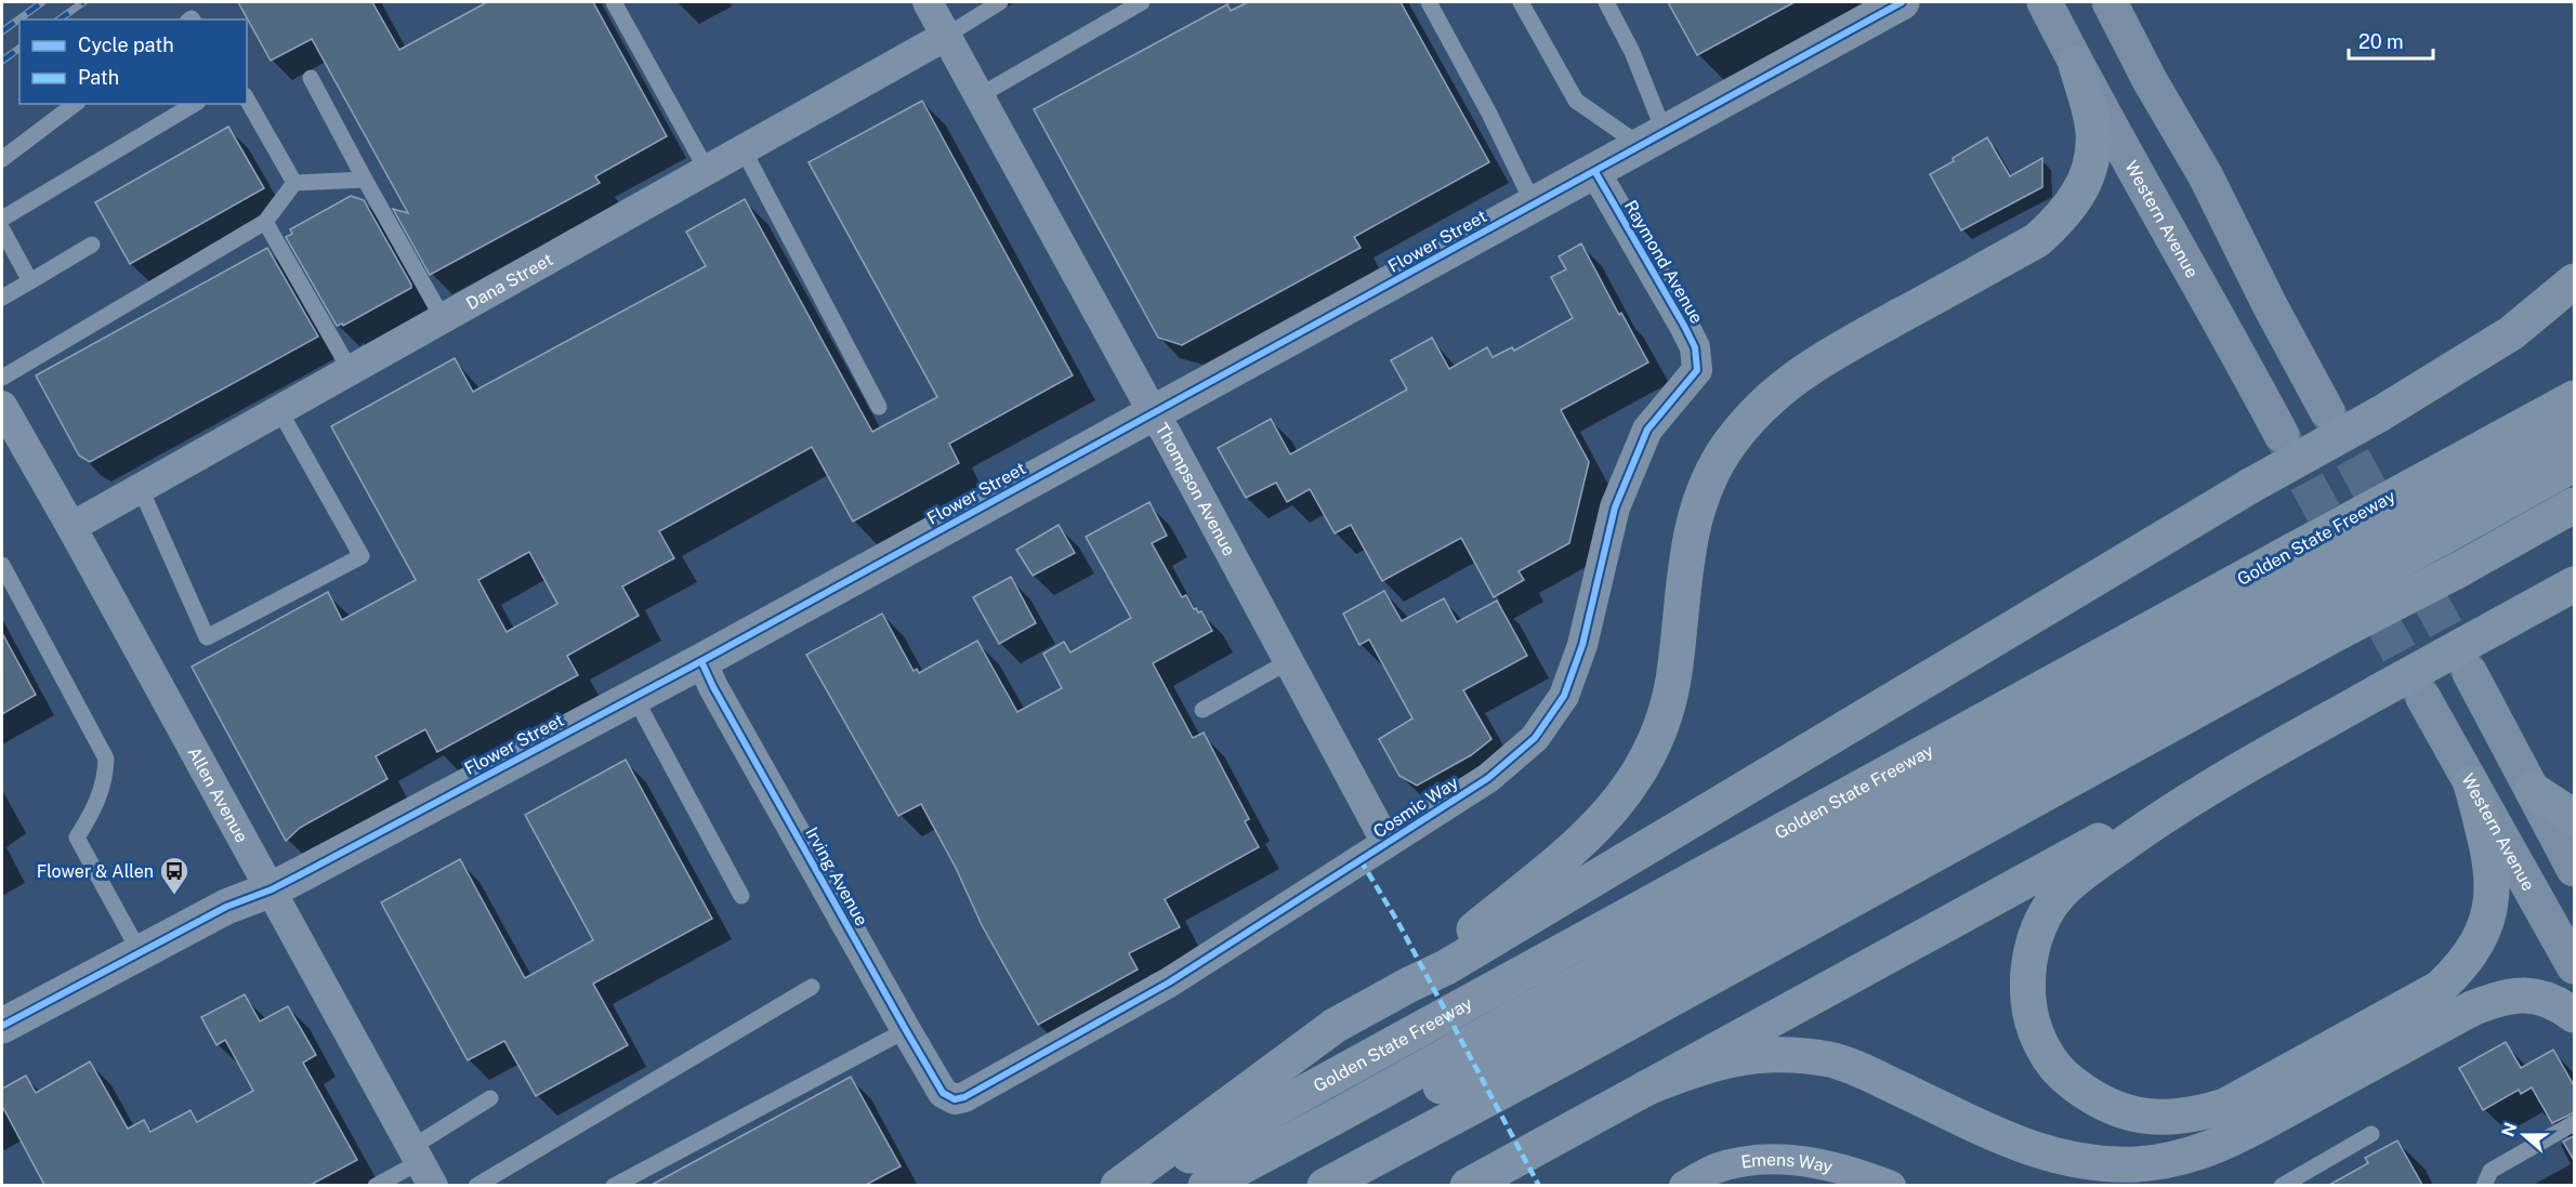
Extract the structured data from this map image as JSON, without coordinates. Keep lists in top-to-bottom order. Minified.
{"streets":{"highway":["Golden State Freeway"],"main road":["Western Avenue"],"street":["Flower Street","Raymond Avenue","Dana Street","Thompson Avenue","Allen Avenue","Cosmic Way","Irving Avenue","Emens Way"]},"crossings":[["Flower Street","Raymond Avenue"],["Flower Street","Thompson Avenue"],["Flower Street","Allen Avenue"],["Flower Street","Irving Avenue"],["Raymond Avenue","Cosmic Way"],["Dana Street","Thompson Avenue"],["Dana Street","Allen Avenue"],["Thompson Avenue","Cosmic Way"],["Cosmic Way","Irving Avenue"]],"places":{"bus stop":["Flower & Allen"]},"legend":["Cycle path","Path"],"scale_bar":"20 m","north":"left"}
